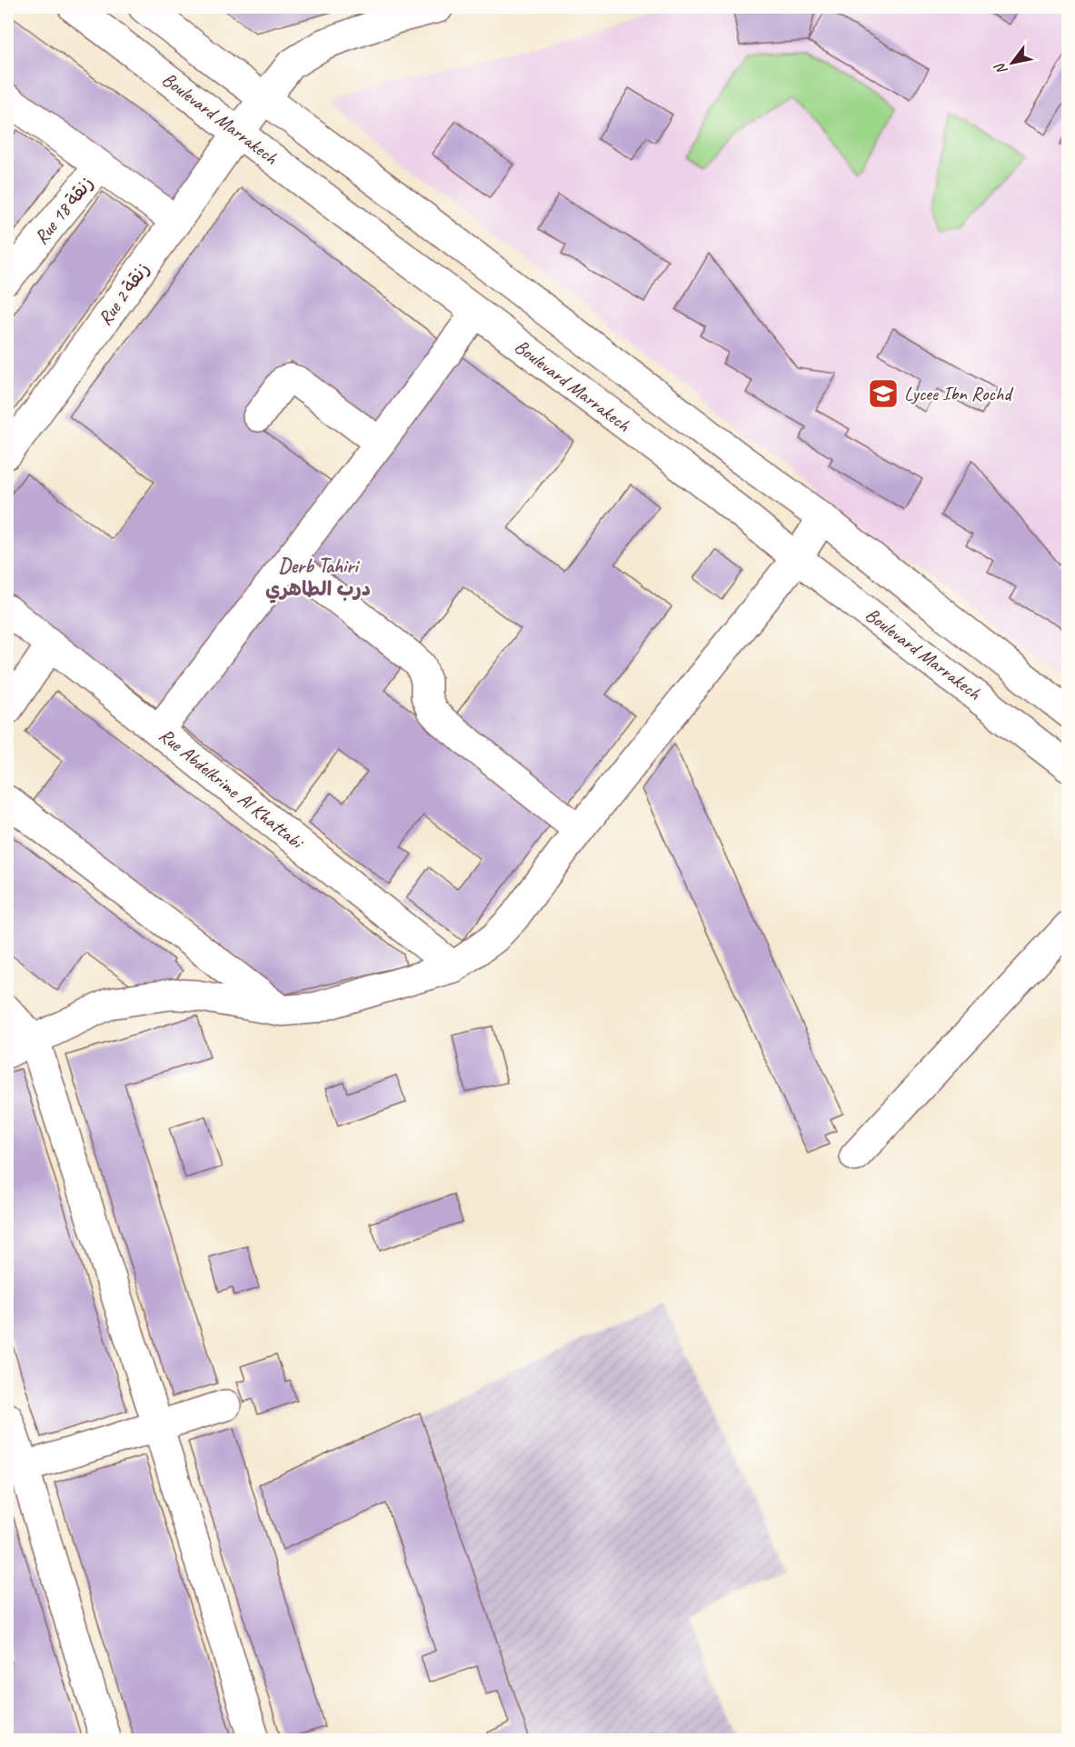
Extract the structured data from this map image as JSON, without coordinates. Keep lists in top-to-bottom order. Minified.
{"streets":{"street":["Boulevard Marrakech","Rue 18 زنقة","Rue 2 زنقة","Rue Abdelkrime Al Khattabi"]},"crossings":[["Boulevard Marrakech","Rue 2 زنقة"]],"districts":["Derb Tahiri درب الطاهري"],"places":{"school or university":["Lycee Ibn Rochd"]},"north":"bottom left"}
